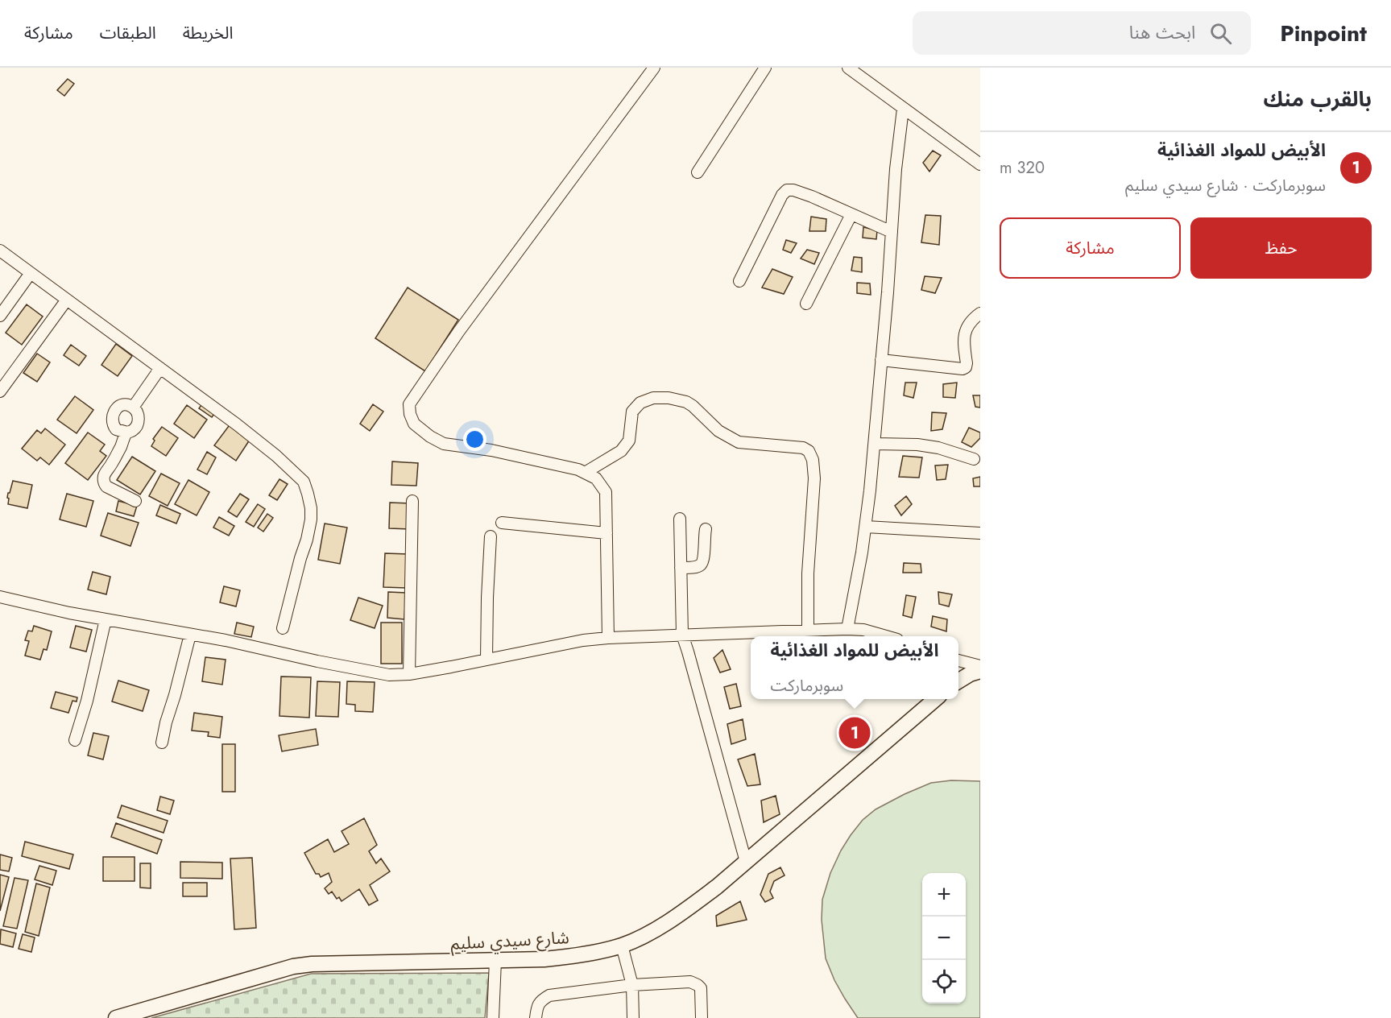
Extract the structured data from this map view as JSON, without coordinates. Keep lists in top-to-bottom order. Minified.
{"streets":{"main road":["شارع سيدي سليم"]},"page":{"header":"Pinpoint","search":"ابحث هنا","nav":["الخريطة","الطبقات","مشاركة"],"heading":"بالقرب منك","list":[{"mark":"1","name":"الأبيض للمواد الغذائية","note":"سوبرماركت · شارع سيدي سليم","value":"320 m"}],"buttons":["حفظ","مشاركة"],"popup":["الأبيض للمواد الغذائية","سوبرماركت"],"pins":"1","map_buttons":["+","−"]}}
